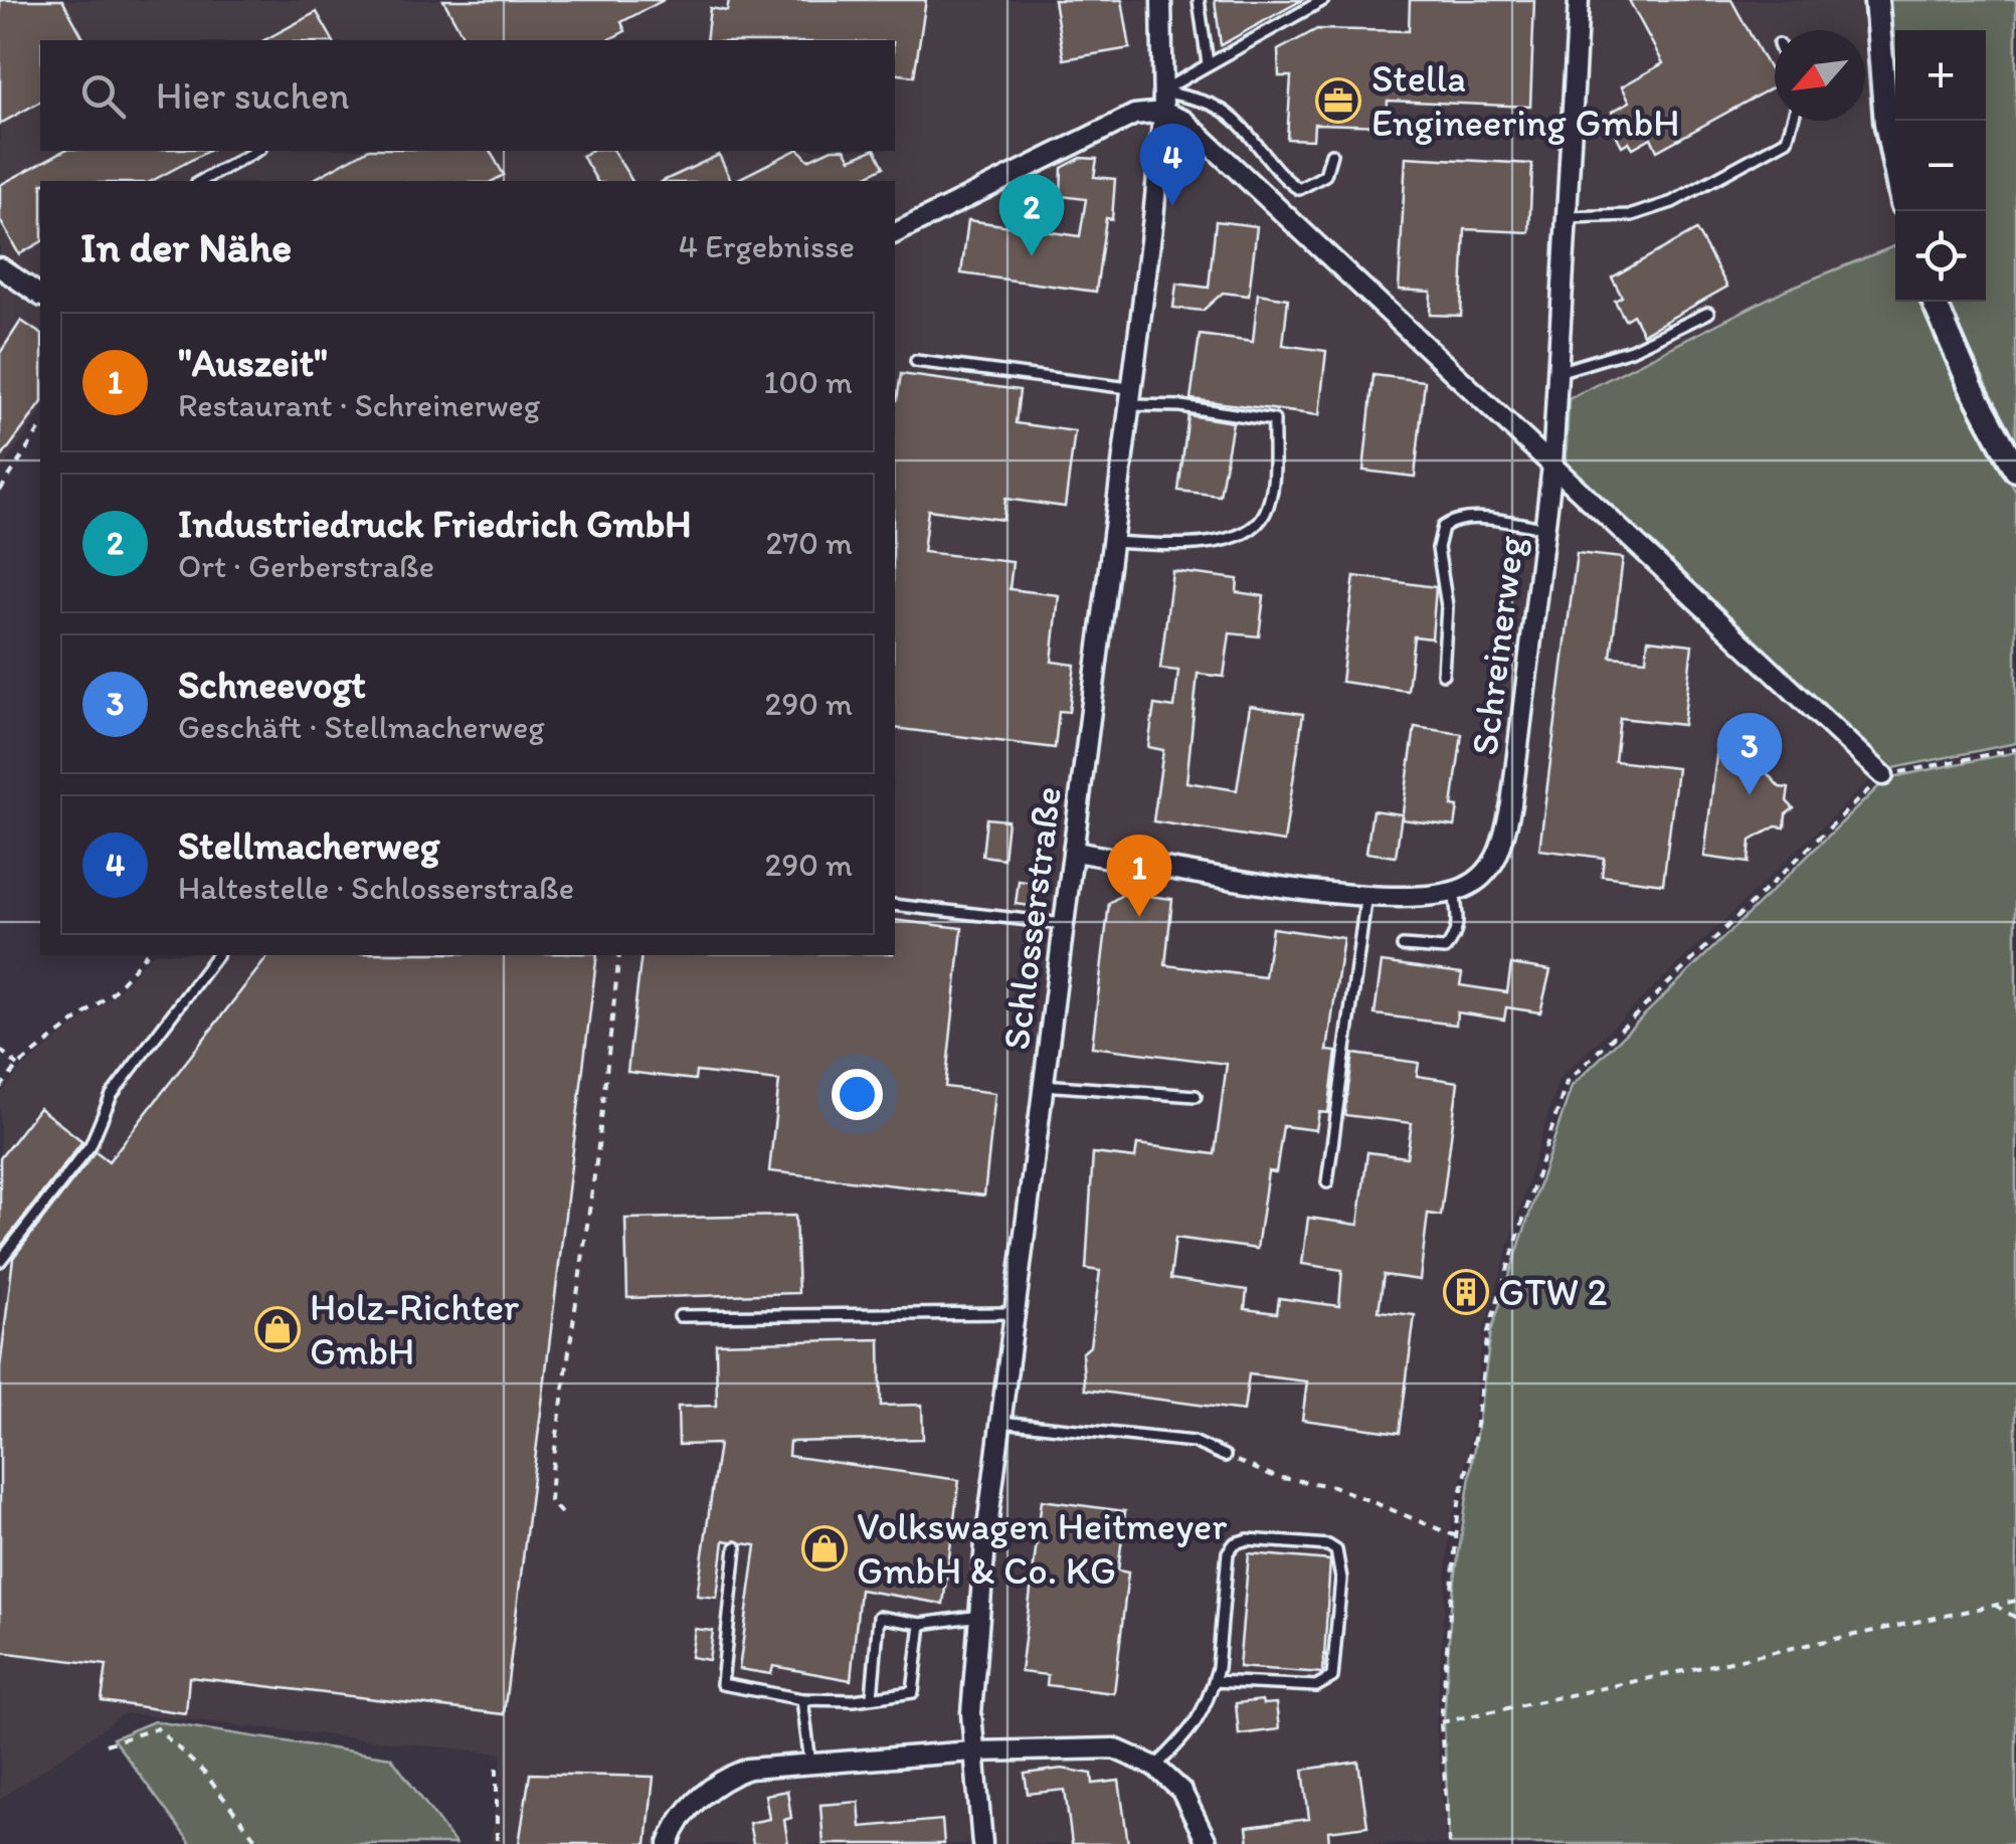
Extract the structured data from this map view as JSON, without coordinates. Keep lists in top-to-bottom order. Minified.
{"streets":{"street":["Schreinerweg","Schlosserstraße"]},"crossings":[["Schreinerweg","Schlosserstraße"]],"places":{"office":["Stella Engineering GmbH"],"building":["GTW 2"],"shop":["Holz-Richter GmbH","Volkswagen Heitmeyer GmbH & Co. KG"]},"north":"bottom left","page":{"map_buttons":["+","−"],"search":"Hier suchen","pins":["4","2","3","1"],"heading":["In der Nähe","4 Ergebnisse"],"list":[{"mark":"1","name":"\"Auszeit\"","note":"Restaurant · Schreinerweg","value":"100 m"},{"mark":"2","name":"Industriedruck Friedrich GmbH","note":"Ort · Gerberstraße","value":"270 m"},{"mark":"3","name":"Schneevogt","note":"Geschäft · Stellmacherweg","value":"290 m"},{"mark":"4","name":"Stellmacherweg","note":"Haltestelle · Schlosserstraße","value":"290 m"}]}}
